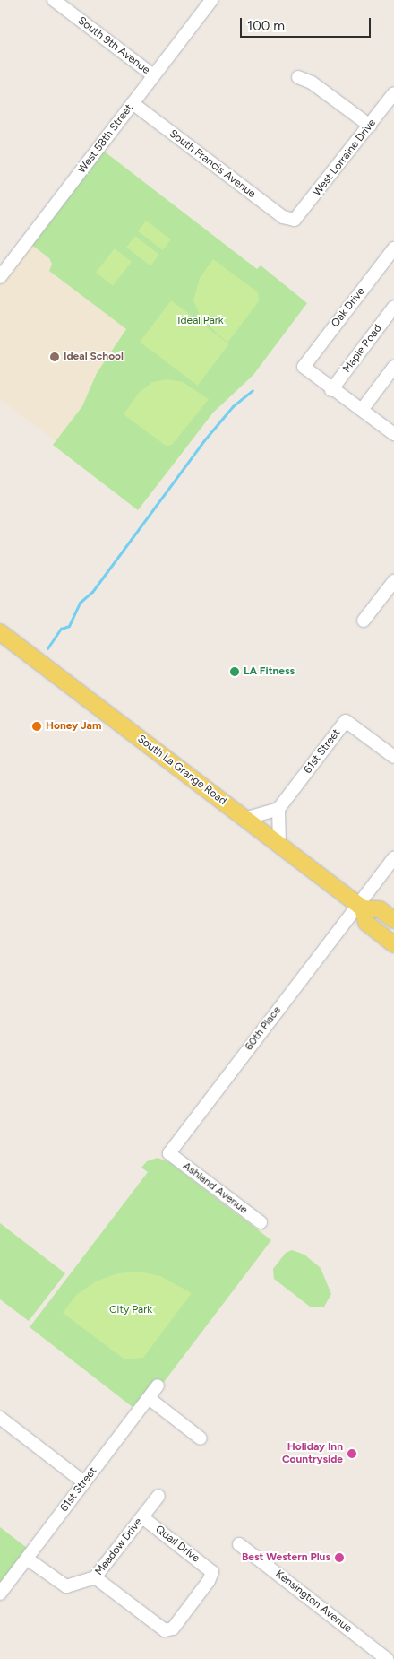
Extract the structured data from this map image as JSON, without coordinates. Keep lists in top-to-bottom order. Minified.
{"streets":{"main road":["South La Grange Road"],"street":["South 9th Avenue","West 58th Street","West Lorraine Drive","South Francis Avenue","Oak Drive","Maple Road","61st Street","60th Place","Ashland Avenue","Quail Drive","Meadow Drive","Kensington Avenue"]},"crossings":[["South 9th Avenue","West 58th Street"],["West 58th Street","South Francis Avenue"],["West Lorraine Drive","South Francis Avenue"],["Oak Drive","Maple Road"],["61st Street","Meadow Drive"],["South La Grange Road","60th Place"],["60th Place","Ashland Avenue"],["Quail Drive","Meadow Drive"]],"parks":["Ideal Park","City Park"],"places":["Ideal School","LA Fitness","Honey Jam","Holiday Inn Countryside","Best Western Plus"],"scale_bar":"100 m"}
